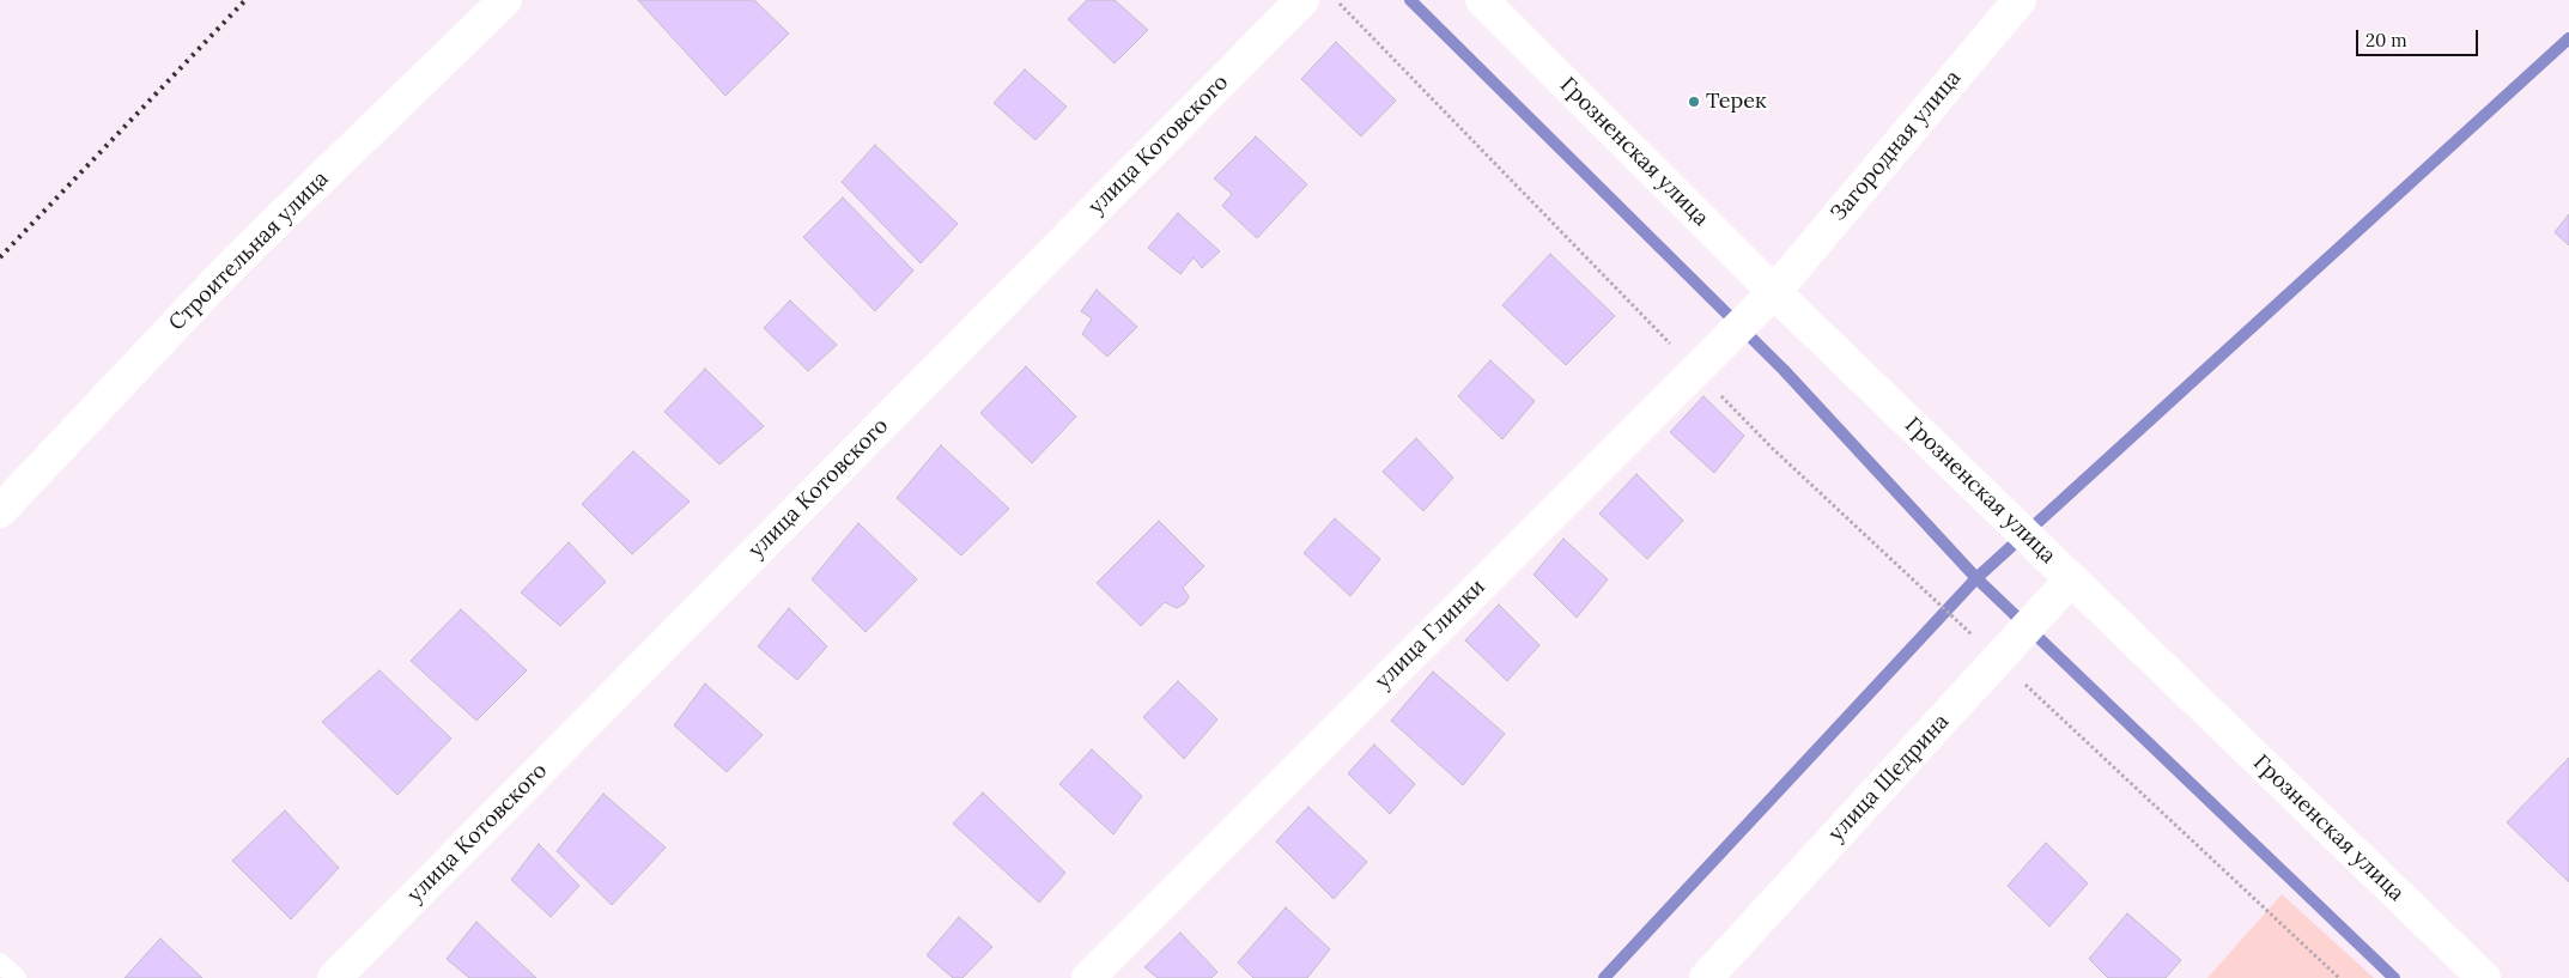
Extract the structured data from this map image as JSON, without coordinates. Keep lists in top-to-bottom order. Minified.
{"streets":{"street":["улица Котовского","Загородная улица","Грозненская улица","Строительная улица","улица Глинки","улица Щедрина"]},"crossings":[["Загородная улица","Грозненская улица"],["Загородная улица","улица Глинки"],["Грозненская улица","улица Глинки"],["Грозненская улица","улица Щедрина"]],"places":["Терек"],"scale_bar":"20 m"}
